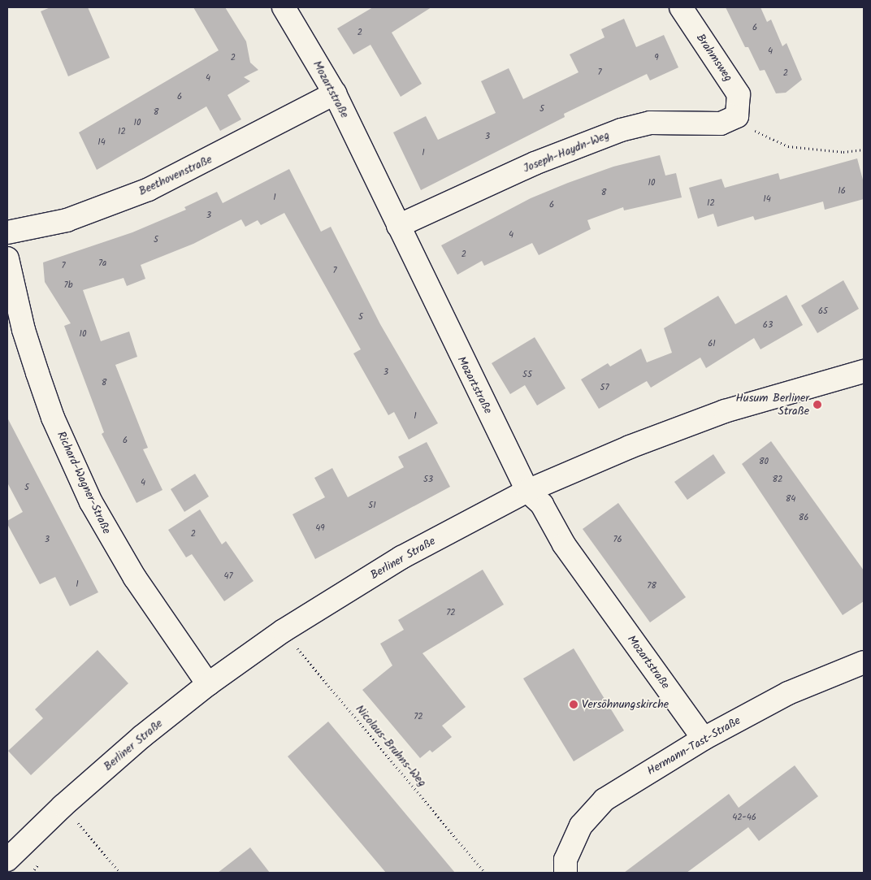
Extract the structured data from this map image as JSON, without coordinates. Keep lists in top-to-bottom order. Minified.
{"streets":{"street":["Brahmsweg","Mozartstraße","Joseph-Haydn-Weg","Beethovenstraße","Richard-Wagner-Straße","Berliner Straße","Hermann-Tast-Straße"],"path":["Nicolaus-Bruhns-Weg"]},"crossings":[["Brahmsweg","Joseph-Haydn-Weg"],["Mozartstraße","Joseph-Haydn-Weg"],["Mozartstraße","Beethovenstraße"],["Mozartstraße","Berliner Straße"],["Mozartstraße","Hermann-Tast-Straße"],["Richard-Wagner-Straße","Berliner Straße"],["Berliner Straße","Nicolaus-Bruhns-Weg"]],"places":["Husum Berliner Straße","Versöhnungskirche"],"house_numbers":["6","2","4","2","9","7","2","4","6","5","8","10","12","3","14","1","10","16","8","1","14","12","6","3","4","5","2","7a","7","7","7b","65","5","63","10","61","3","55","8","57","1","6","80","53","82","4","5","84","51","86","49","2","3","76","47","1","78","72","72","42-46"]}
